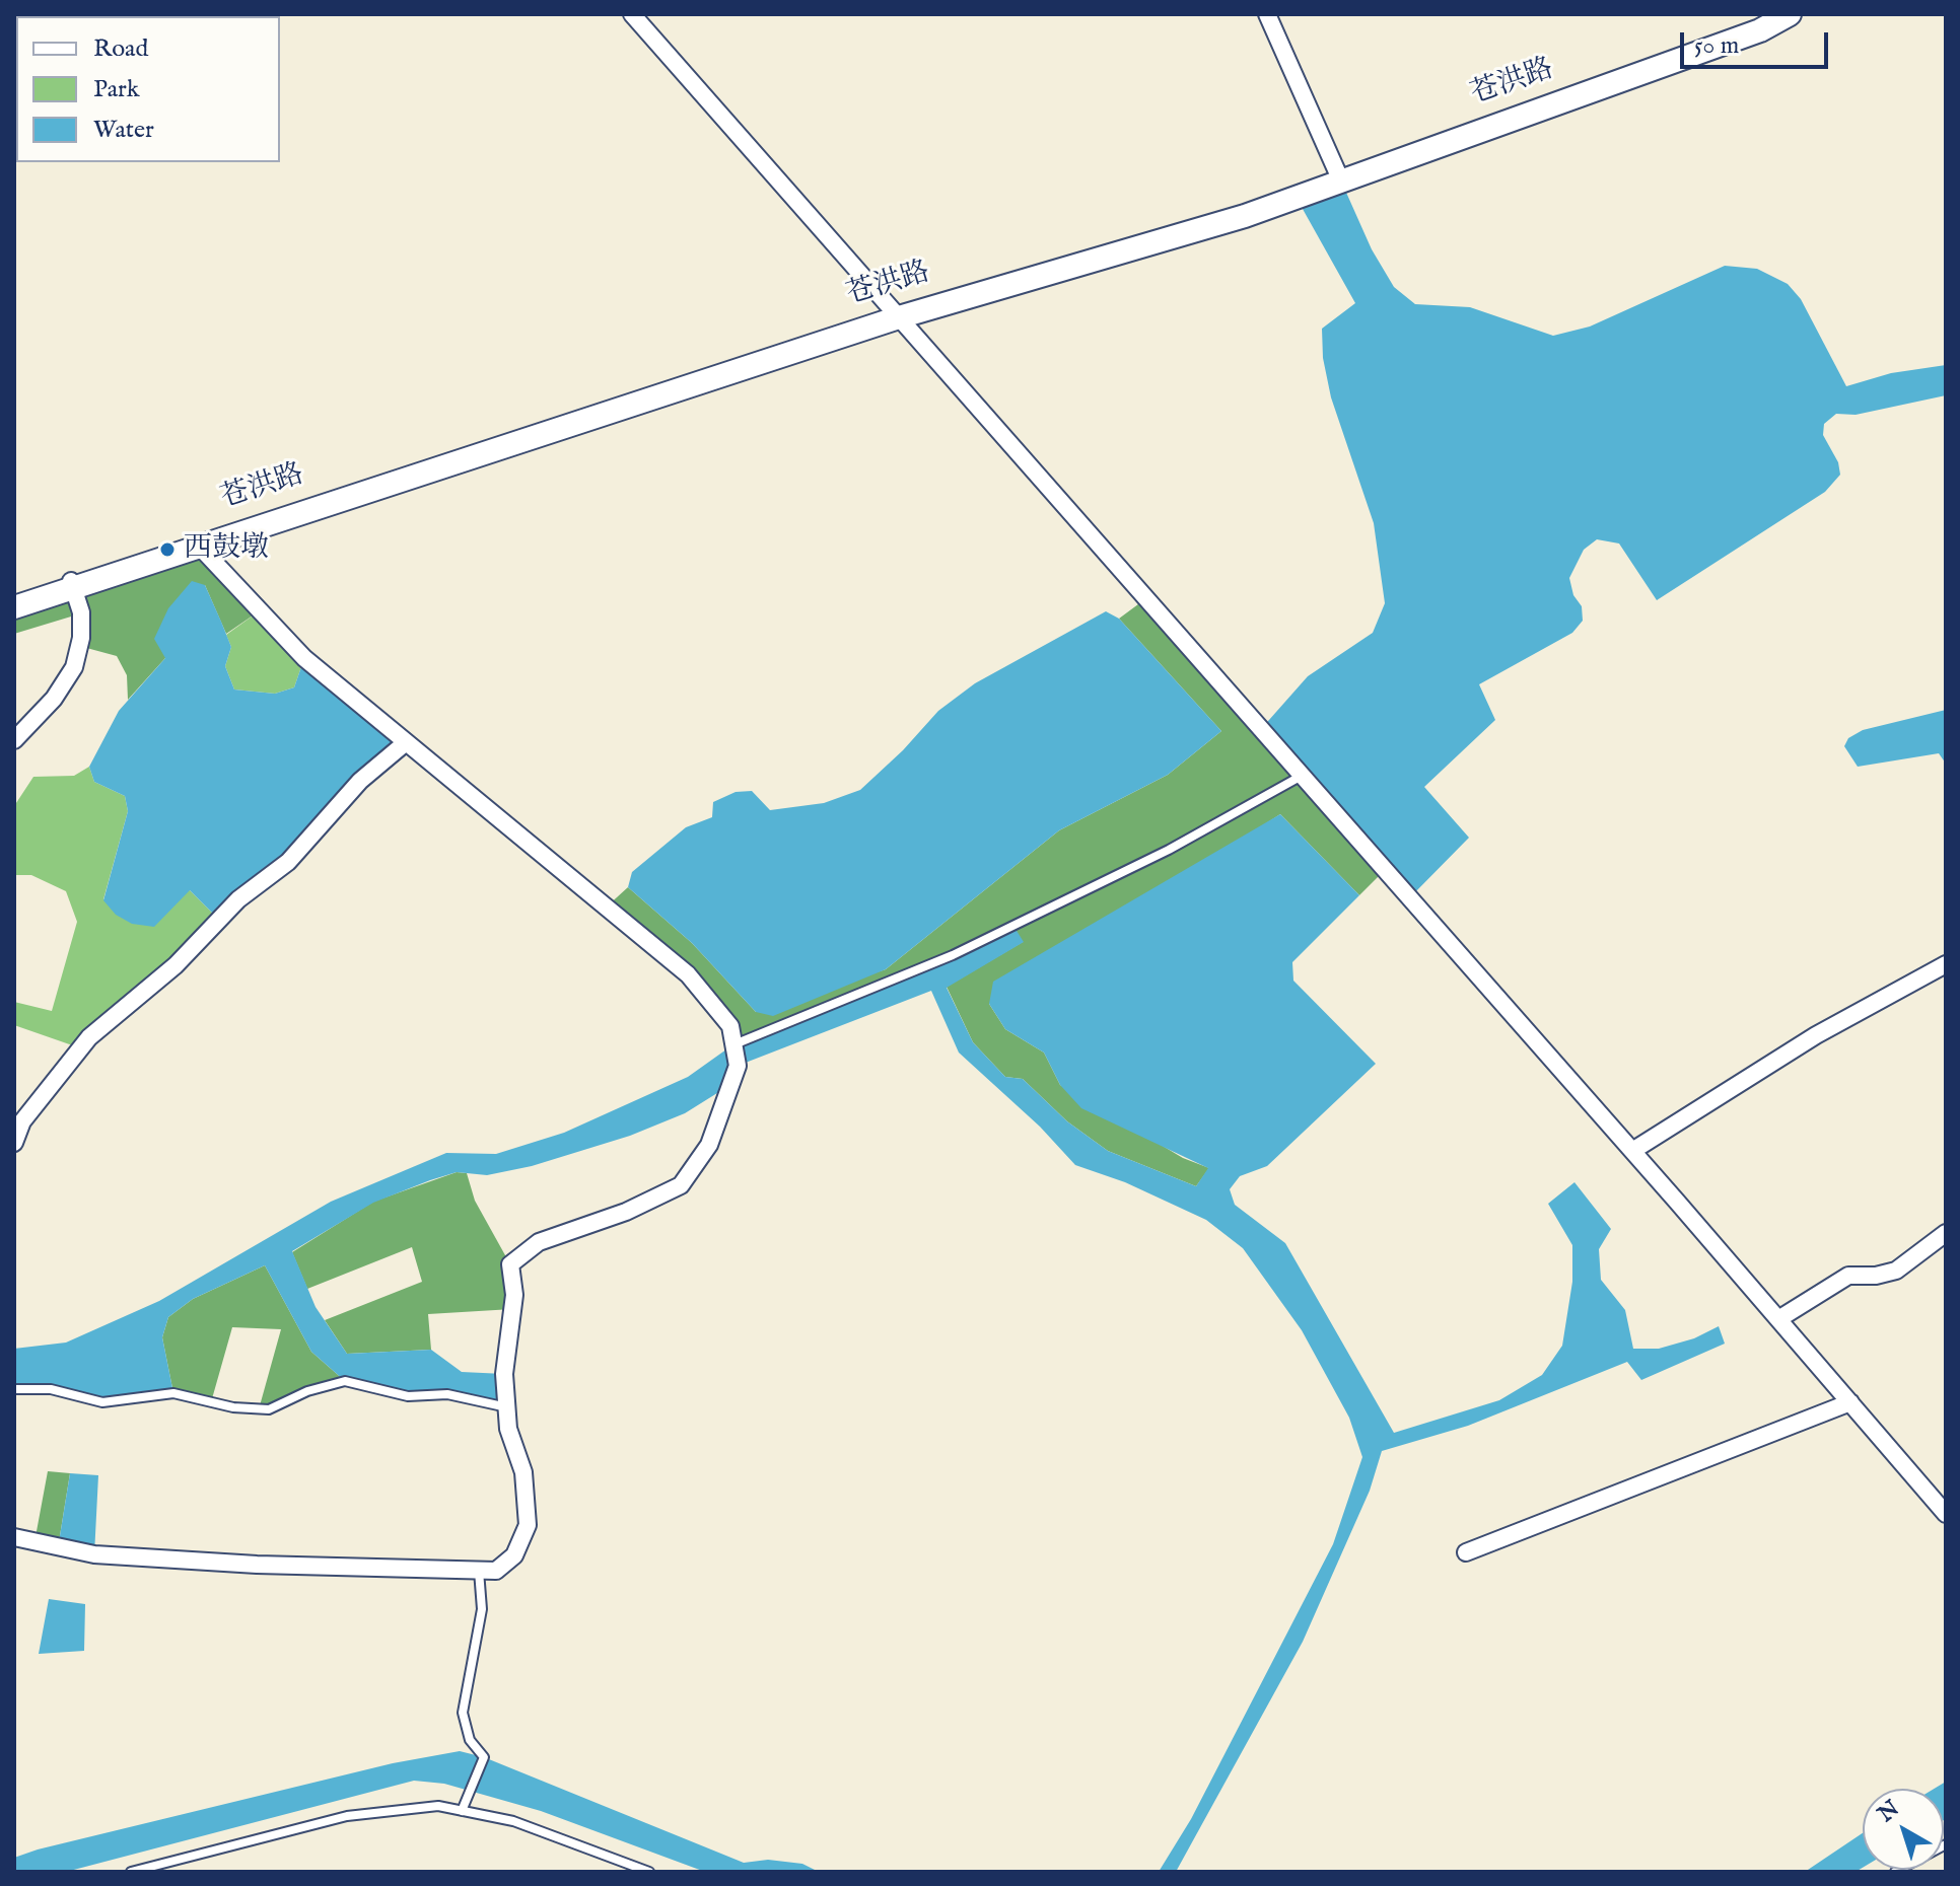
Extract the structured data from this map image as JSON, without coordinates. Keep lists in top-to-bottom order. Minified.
{"streets":{"main road":["苍洪路"]},"places":["西鼓墩"],"legend":["Road","Park","Water"],"scale_bar":"50 m","north":"top left"}
